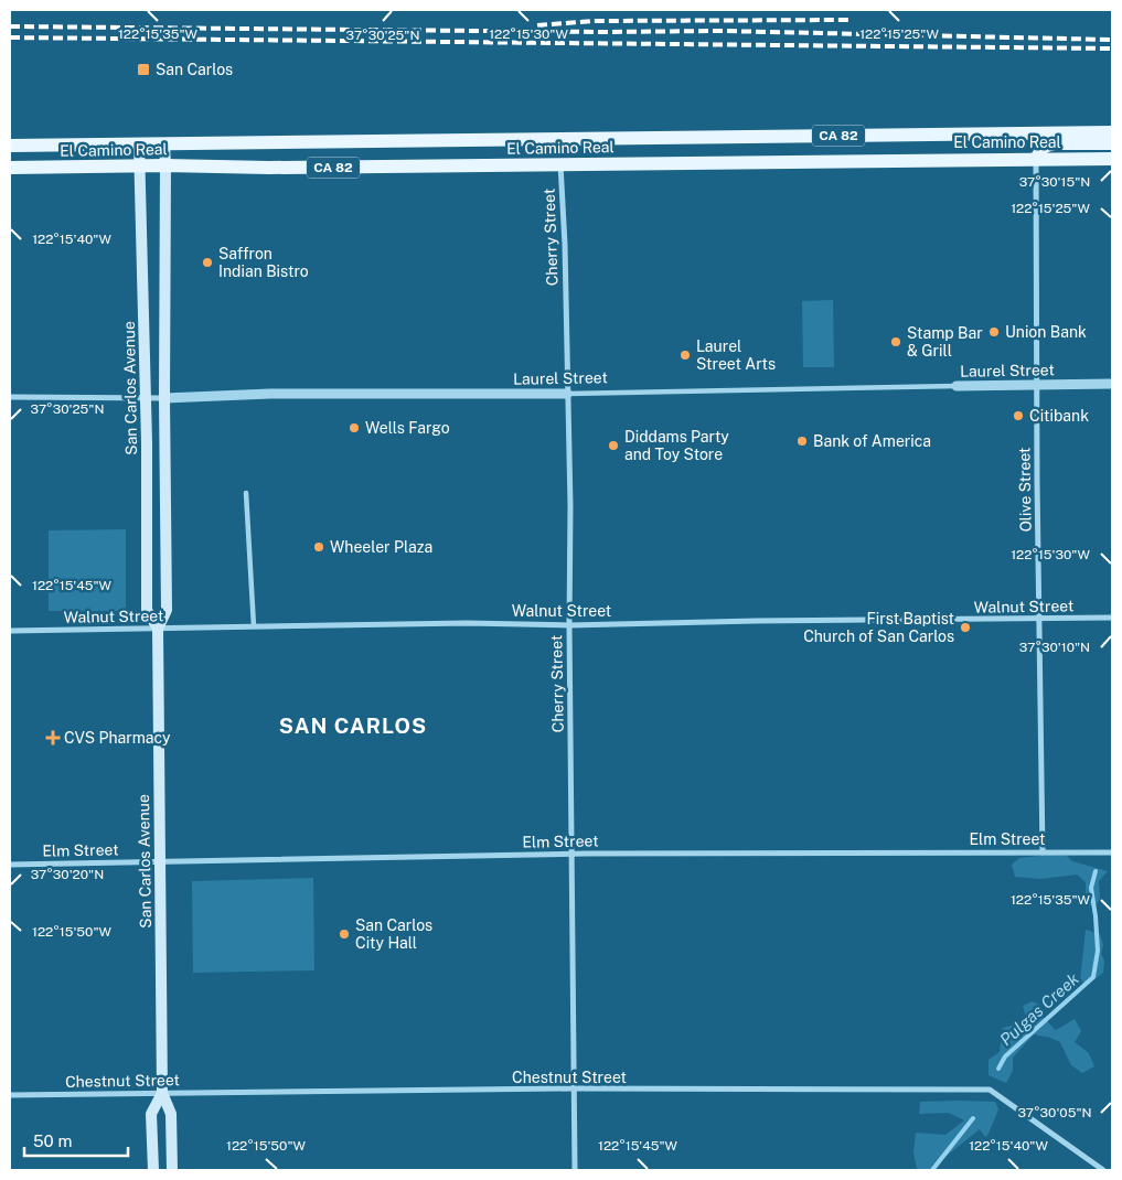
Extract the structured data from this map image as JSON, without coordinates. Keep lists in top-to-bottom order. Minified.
{"streets":{"main road":["CA 82","El Camino Real","San Carlos Avenue"],"street":["Cherry Street","Laurel Street","Olive Street","Walnut Street","Elm Street","Chestnut Street"]},"crossings":[["El Camino Real","Cherry Street"],["El Camino Real","San Carlos Avenue"],["El Camino Real","Olive Street"],["Cherry Street","Laurel Street"],["Cherry Street","Walnut Street"],["Cherry Street","Elm Street"],["Cherry Street","Chestnut Street"],["Laurel Street","San Carlos Avenue"],["Laurel Street","Olive Street"],["San Carlos Avenue","Walnut Street"],["San Carlos Avenue","Elm Street"],["San Carlos Avenue","Chestnut Street"],["Olive Street","Walnut Street"],["Olive Street","Elm Street"]],"districts":["SAN CARLOS"],"water":["Pulgas Creek"],"places":{"transit":["San Carlos"],"other":["Saffron Indian Bistro","Union Bank","Stamp Bar & Grill","Laurel Street Arts","Citibank","Wells Fargo","Bank of America","Diddams Party and Toy Store","Wheeler Plaza","First Baptist Church of San Carlos","San Carlos City Hall"],"health":["CVS Pharmacy"]},"scale_bar":"50 m","coordinates":["122°15'35\"W","122°15'30\"W","122°15'25\"W","37°30'25\"N","37°30'15\"N","122°15'40\"W","122°15'45\"W","37°30'10\"N","37°30'20\"N","122°15'50\"W","37°30'05\"N"]}
